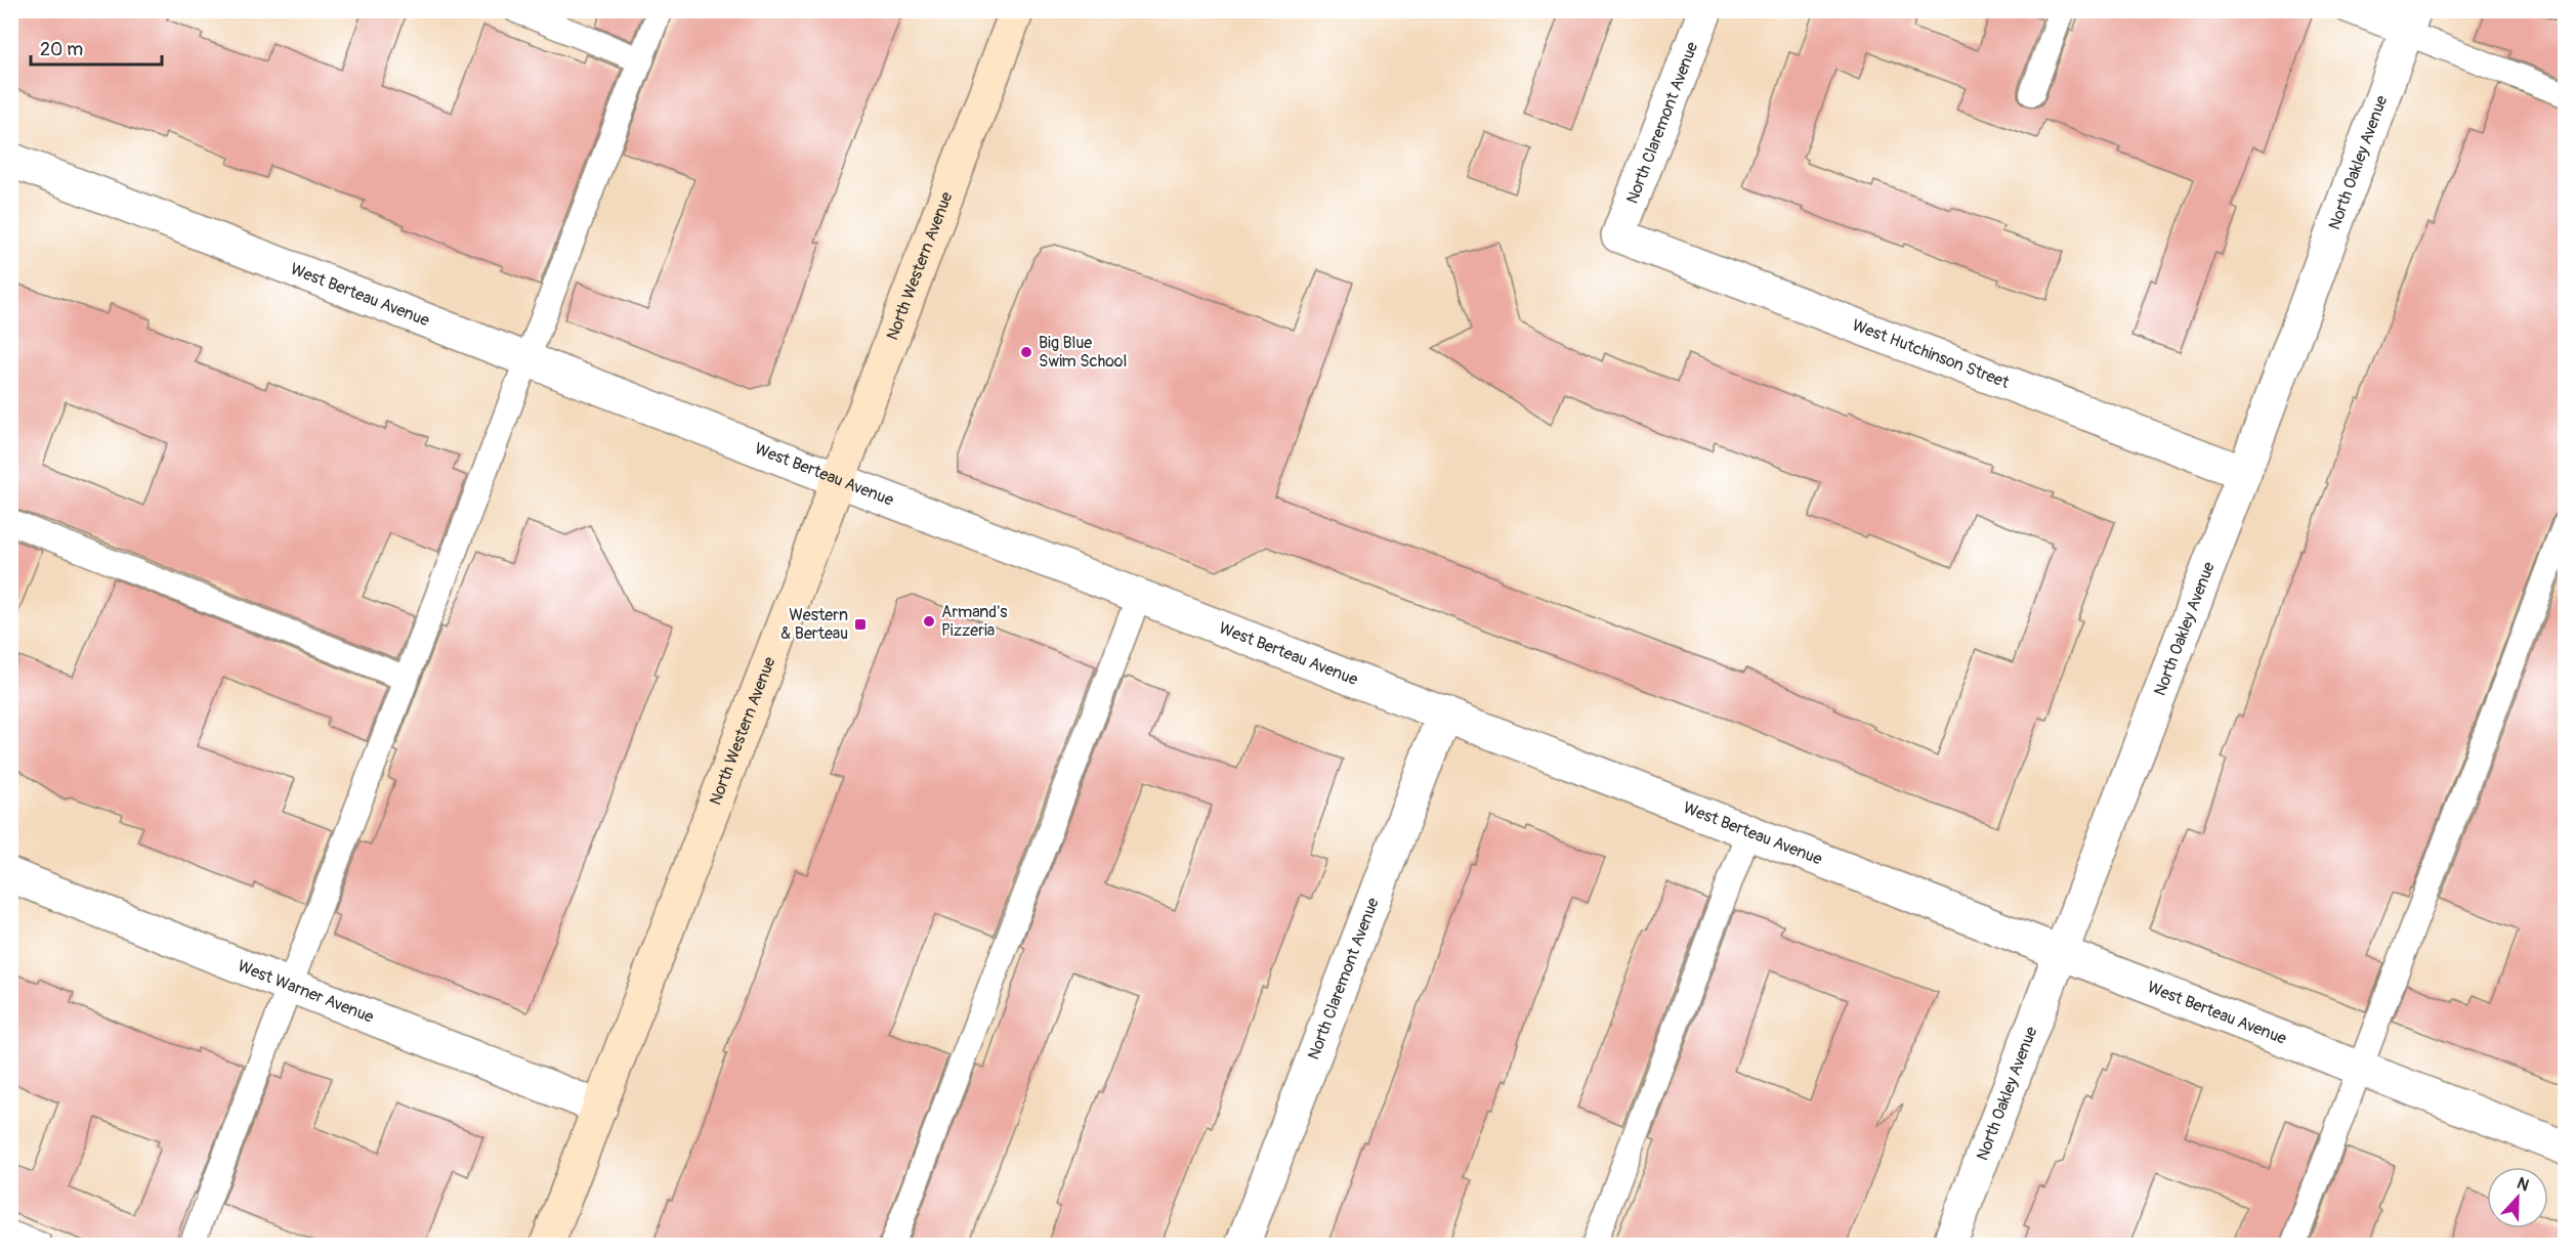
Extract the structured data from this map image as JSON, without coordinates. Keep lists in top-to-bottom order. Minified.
{"streets":{"main road":["North Western Avenue"],"street":["North Claremont Avenue","North Oakley Avenue","West Berteau Avenue","West Hutchinson Street","West Warner Avenue"]},"crossings":[["North Claremont Avenue","West Berteau Avenue"],["North Claremont Avenue","West Hutchinson Street"],["North Oakley Avenue","West Berteau Avenue"],["North Oakley Avenue","West Hutchinson Street"],["North Western Avenue","West Berteau Avenue"],["North Western Avenue","West Warner Avenue"]],"places":{"other":["Big Blue Swim School","Armand's Pizzeria"],"transit":["Western & Berteau"]},"scale_bar":"20 m","north":"top"}
